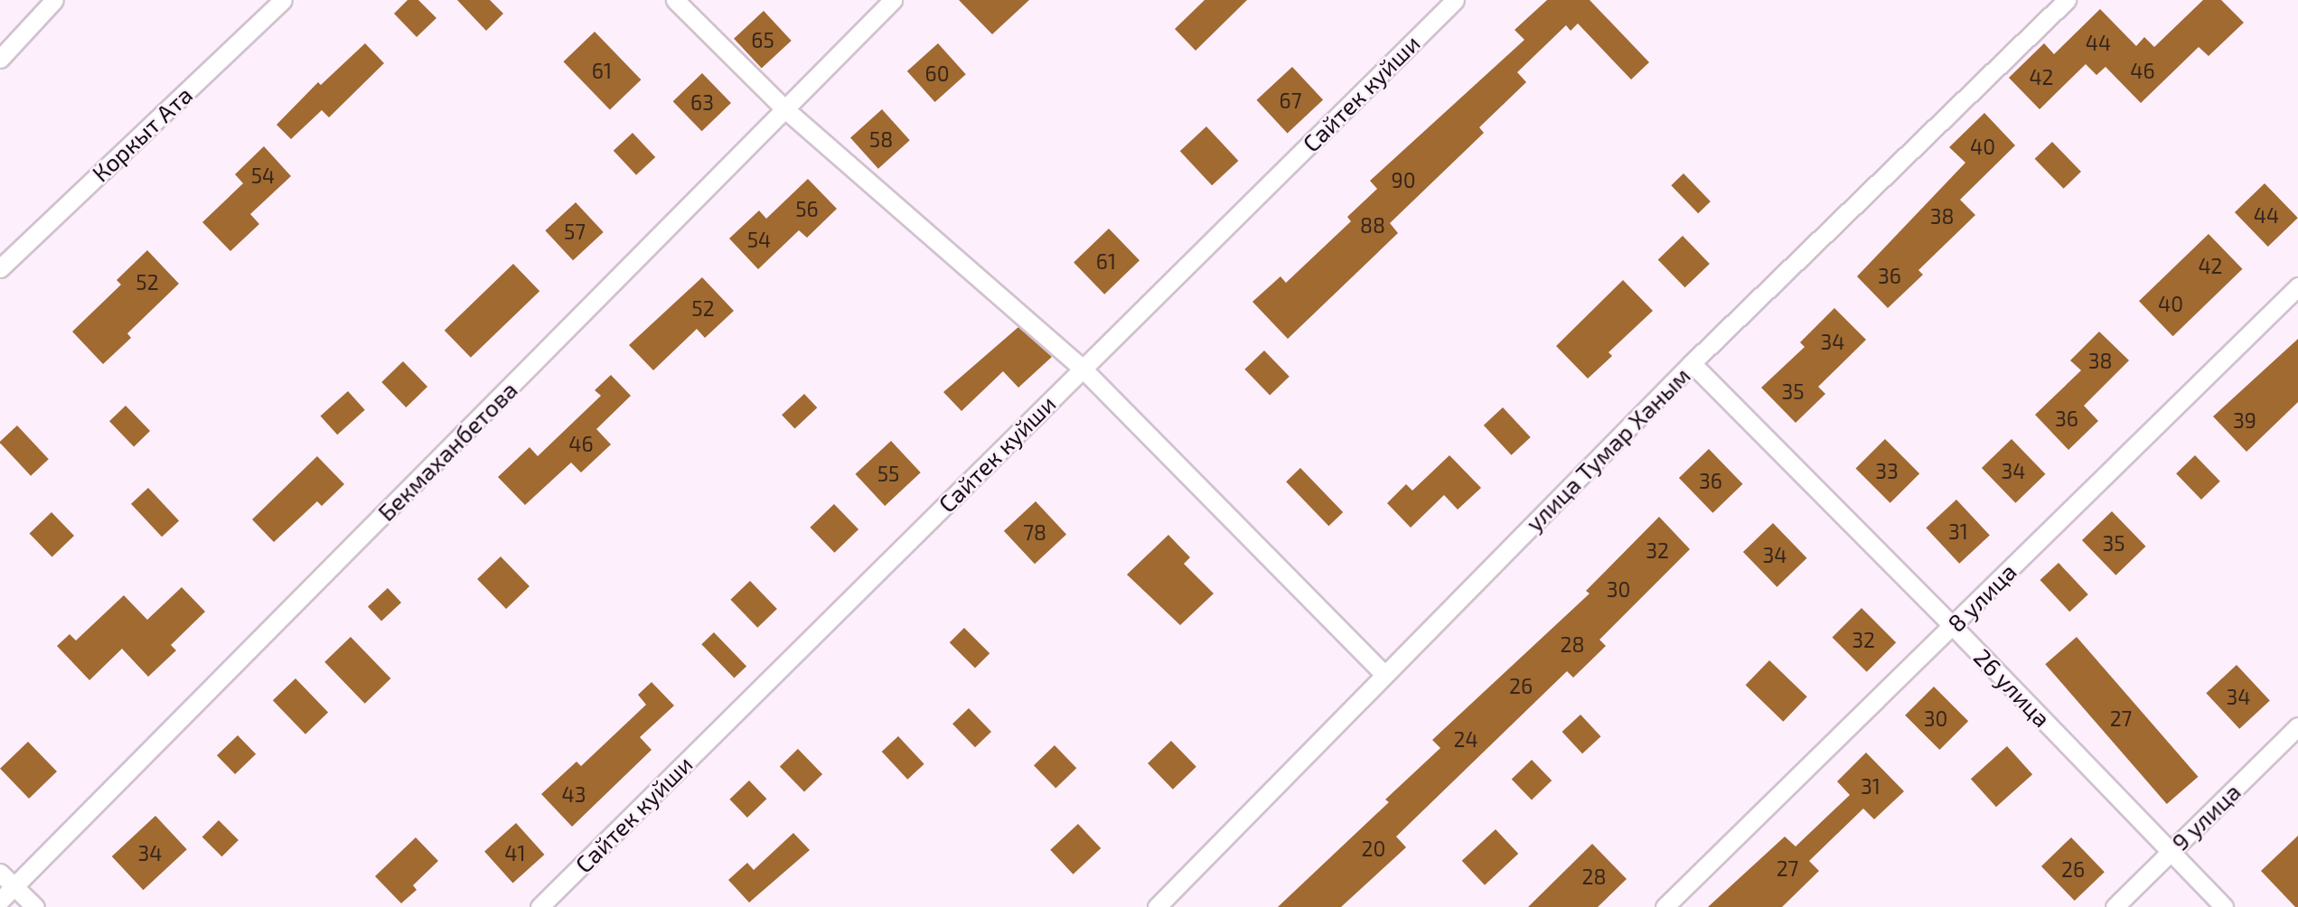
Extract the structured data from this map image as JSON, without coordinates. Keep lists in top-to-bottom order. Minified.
{"streets":{"street":["Сайтек куйши","Коркыт Ата","улица Тумар Ханым","Бекмаханбетова","8 улица","26 улица","9 улица"]},"crossings":[["улица Тумар Ханым","26 улица"],["8 улица","26 улица"],["26 улица","9 улица"]],"house_numbers":["65","44","61","46","60","42","67","63","58","40","54","90","56","44","38","88","57","54","61","42","36","52","40","52","34","38","35","36","39","46","33","34","55","36","31","78","35","32","34","30","32","28","26","34","30","27","24","31","43","20","34","41","27","26","28"]}
